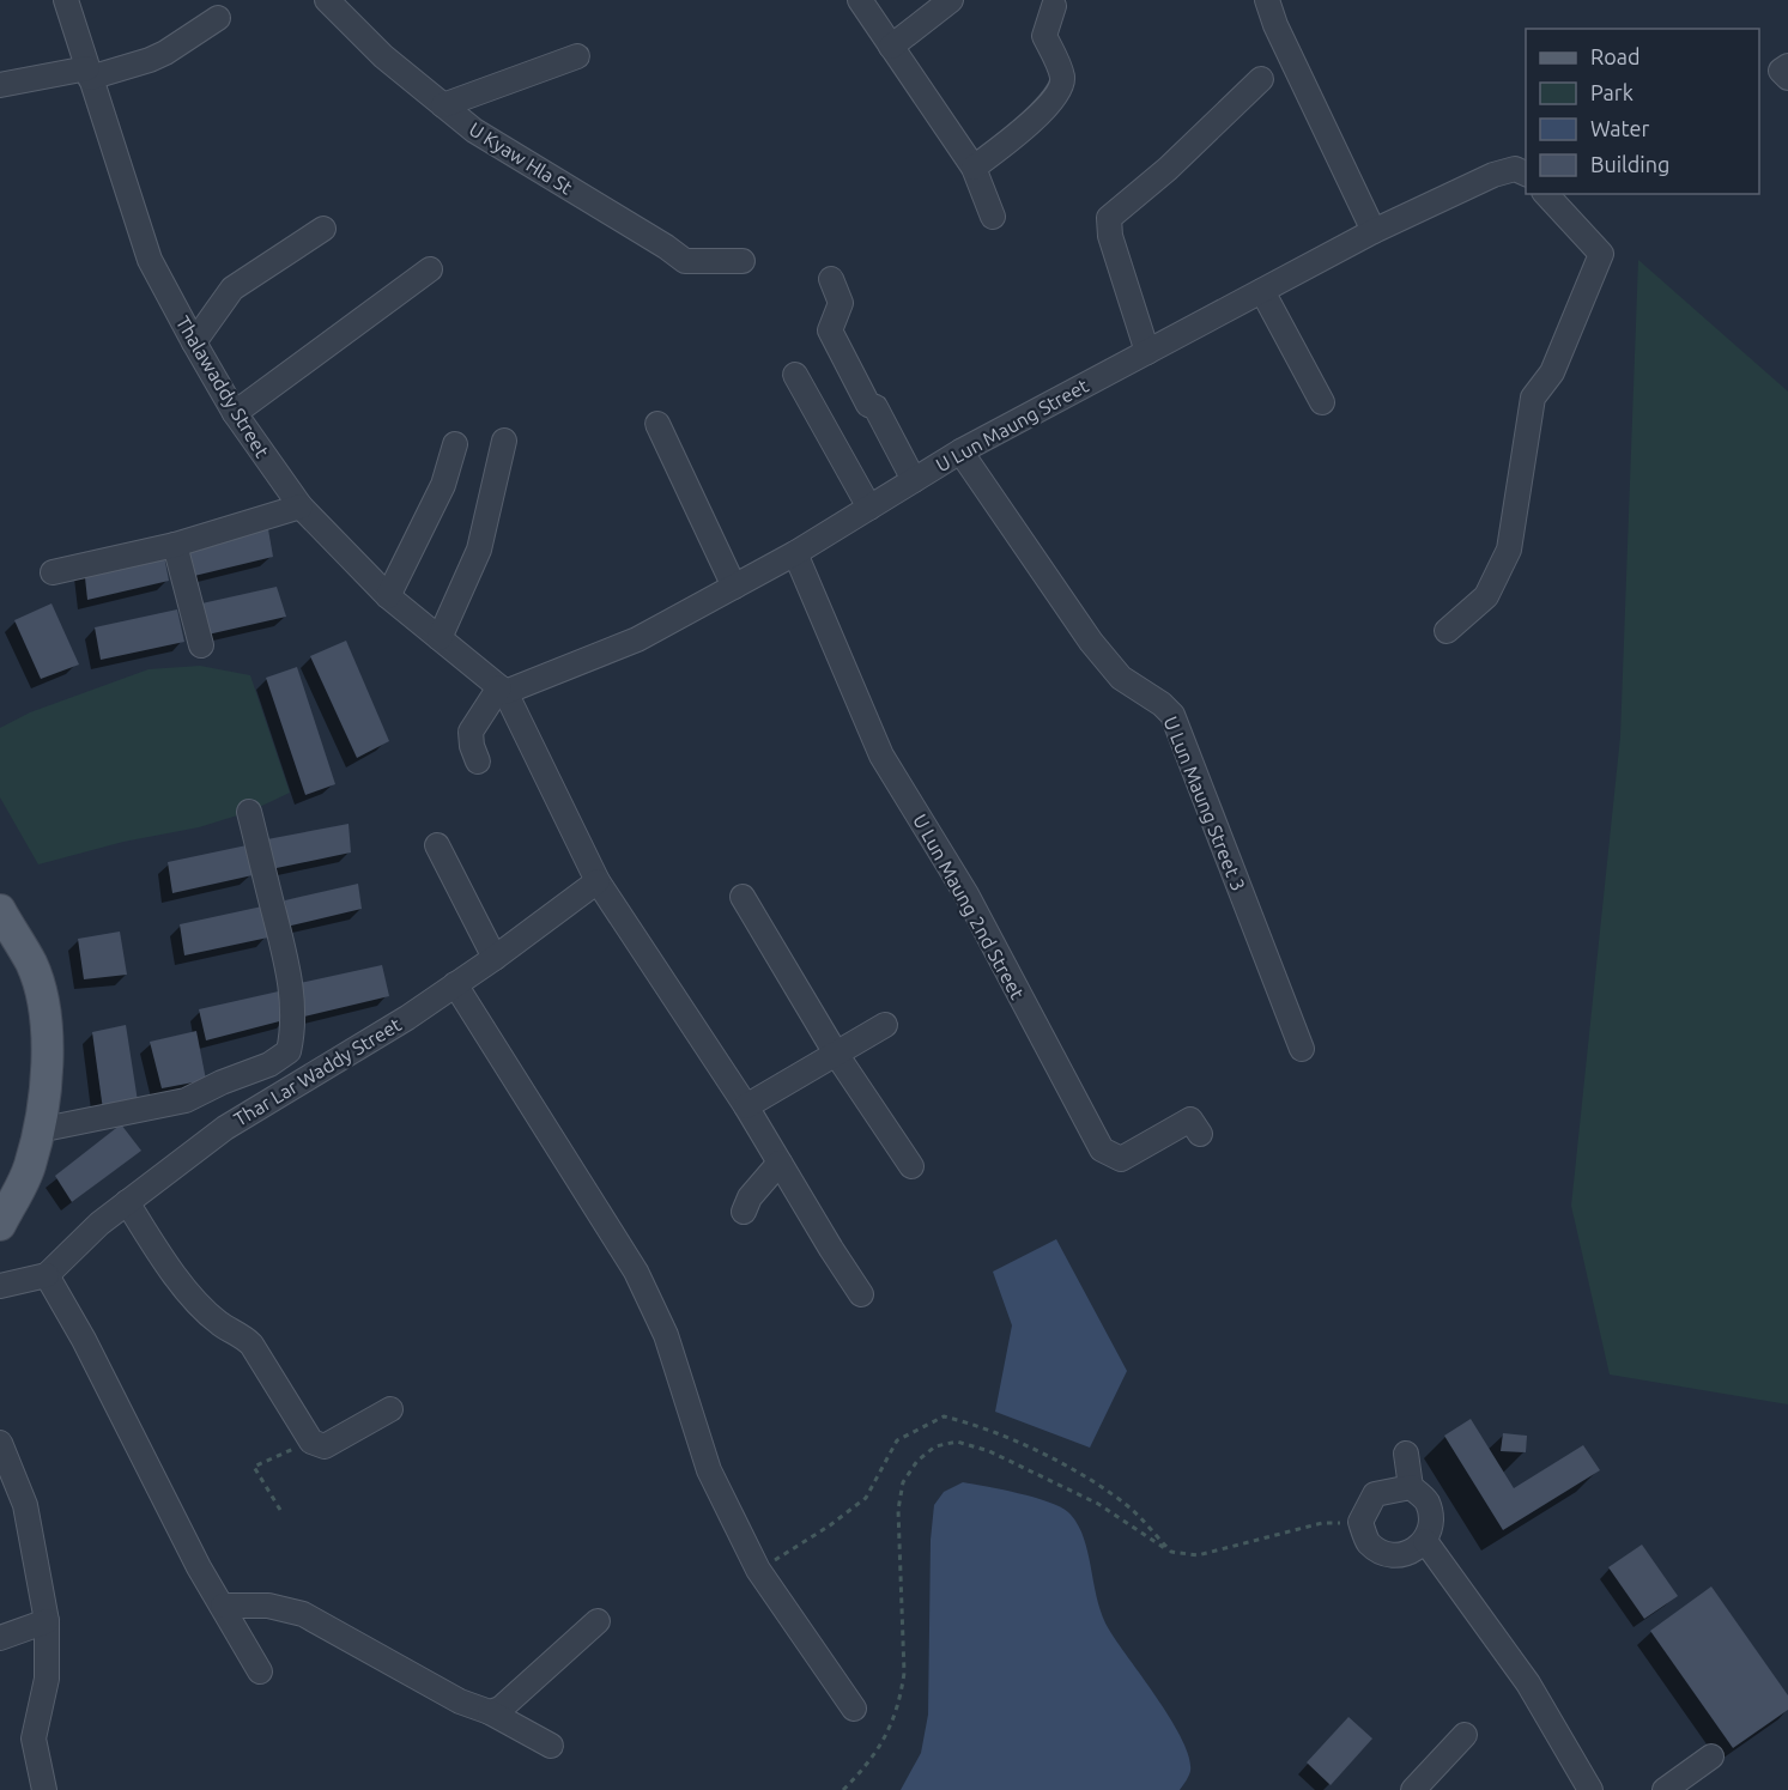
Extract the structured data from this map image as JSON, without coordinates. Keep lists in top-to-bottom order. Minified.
{"streets":{"street":["U Kyaw Hla St","Thalawaddy Street","U Lun Maung Street","U Lun Maung Street 3","U Lun Maung 2nd Street","Thar Lar Waddy Street"]},"crossings":[["Thalawaddy Street","U Lun Maung Street"],["U Lun Maung Street","U Lun Maung Street 3"],["U Lun Maung Street","U Lun Maung 2nd Street"]],"legend":["Road","Park","Water","Building"]}
